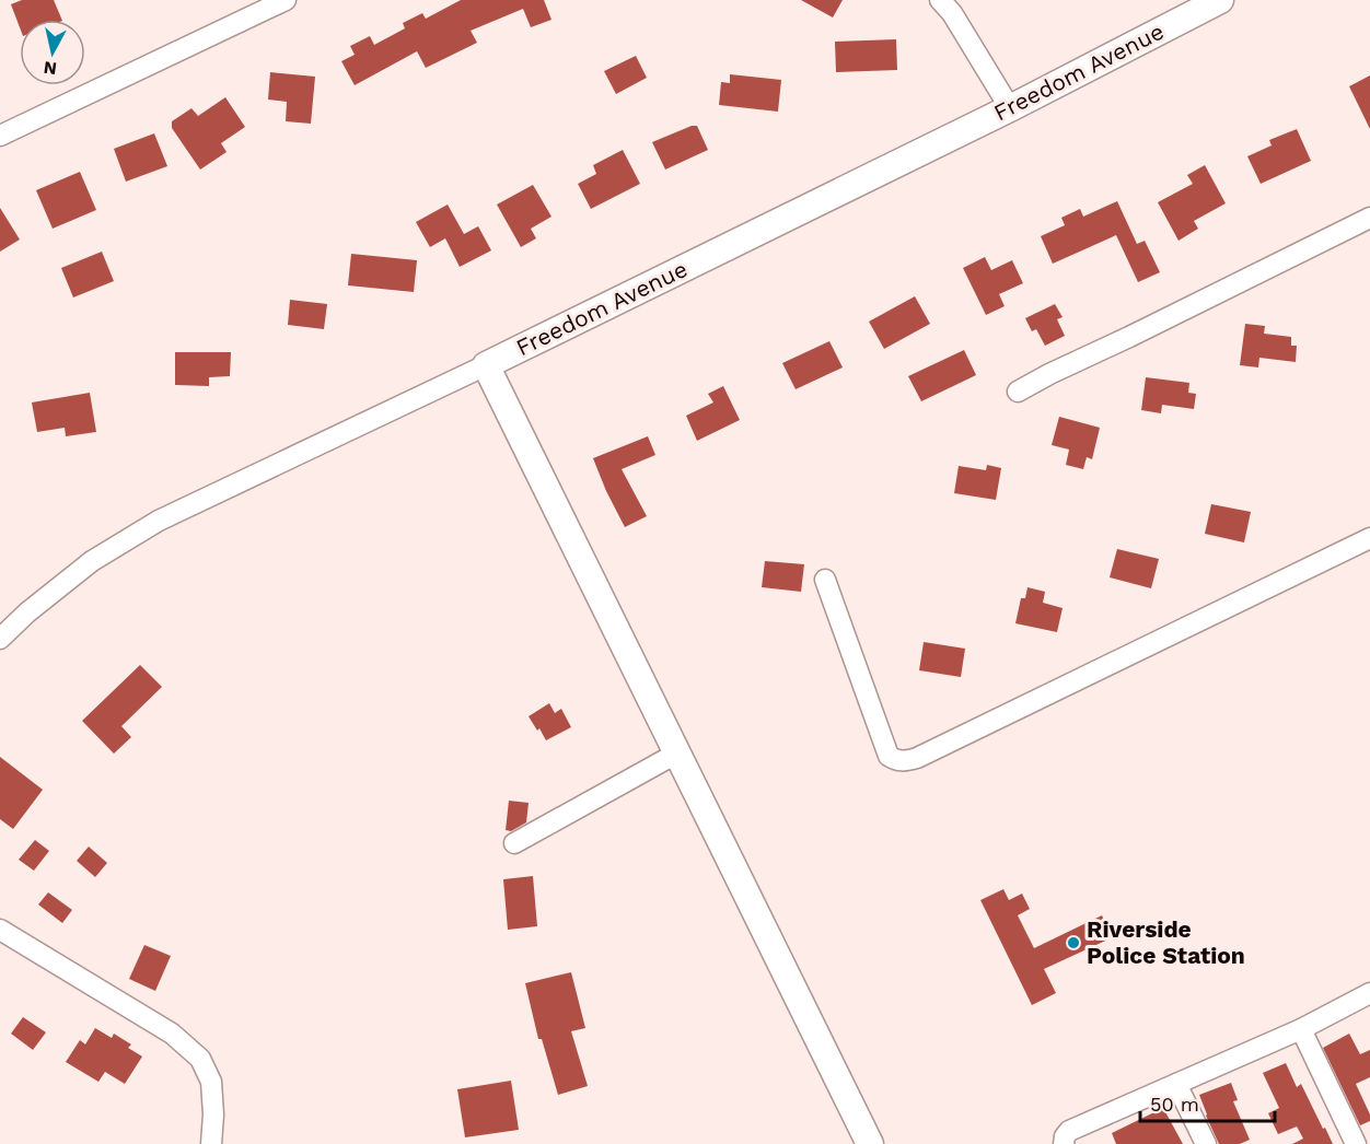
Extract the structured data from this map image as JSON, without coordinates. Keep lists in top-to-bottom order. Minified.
{"streets":{"main road":["Freedom Avenue"]},"places":["Riverside Police Station"],"scale_bar":"50 m","north":"bottom"}
